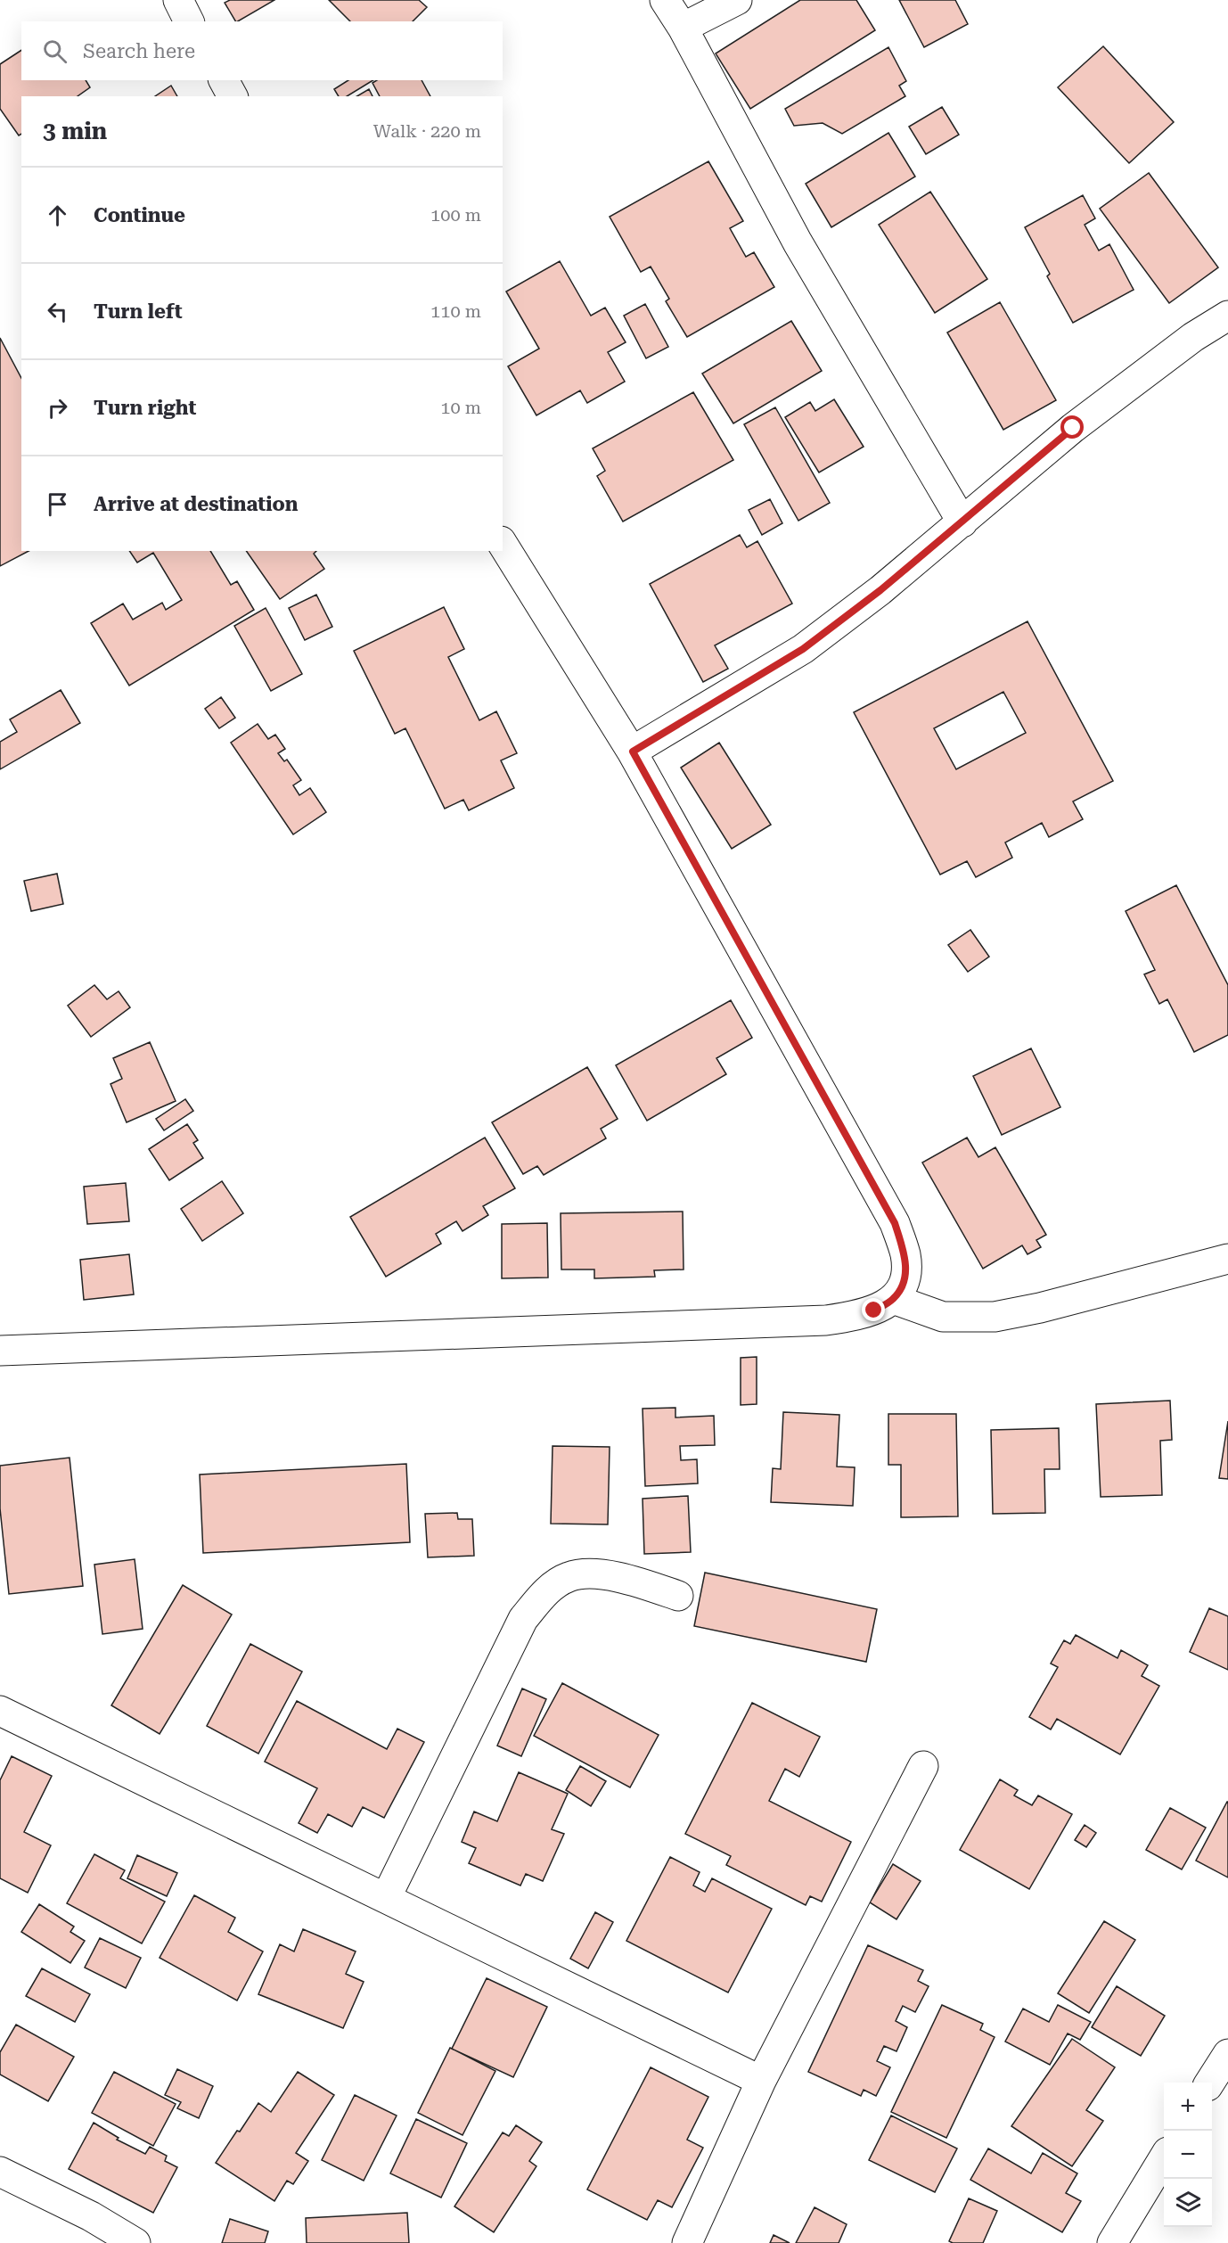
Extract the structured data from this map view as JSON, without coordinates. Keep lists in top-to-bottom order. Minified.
{"page":{"search":"Search here","heading":["3 min","Walk · 220 m"],"list":[["Continue","100 m"],["Turn left","110 m"],["Turn right","10 m"],"Arrive at destination"],"map_buttons":["+","−"]}}
